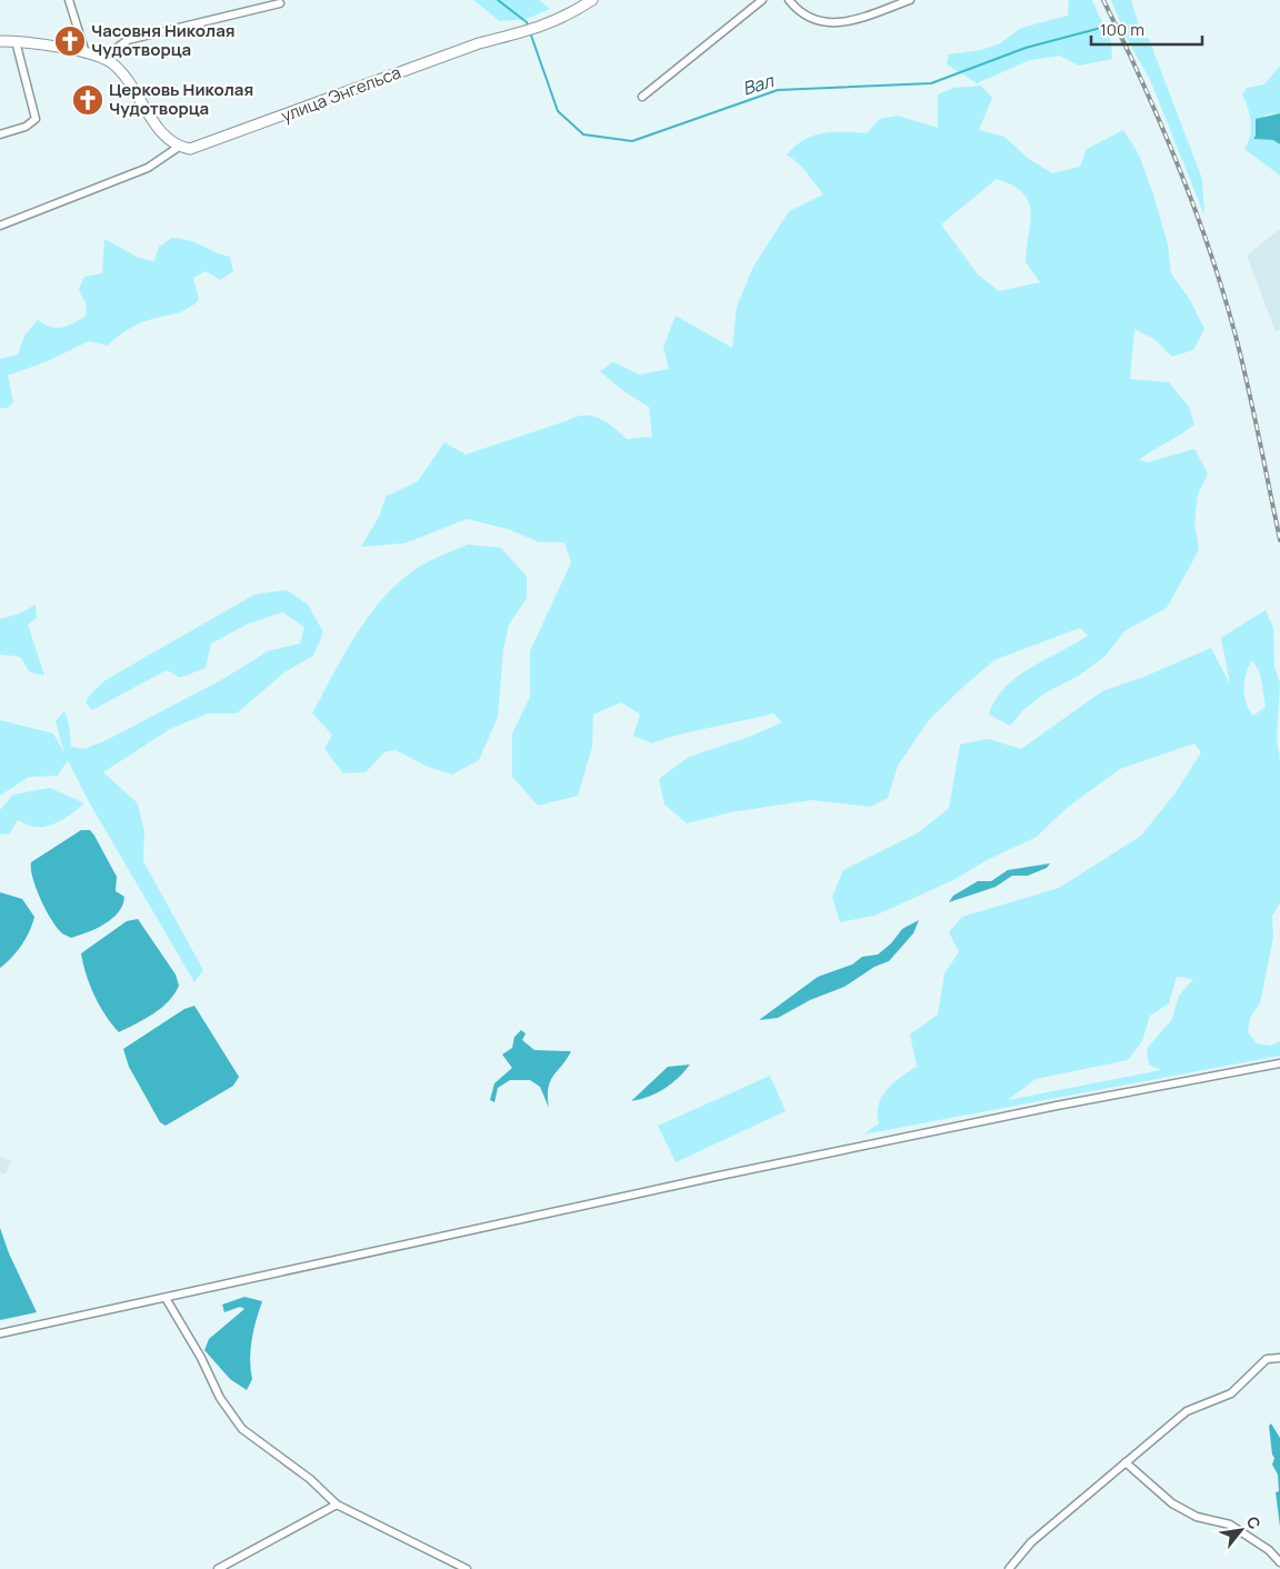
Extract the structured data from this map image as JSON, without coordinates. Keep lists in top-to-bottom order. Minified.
{"streets":{"street":["улица Энгельса"]},"water":["Вал"],"places":{"church":["Часовня Николая Чудотворца","Церковь Николая Чудотворца"]},"scale_bar":"100 m","north":"top right"}
